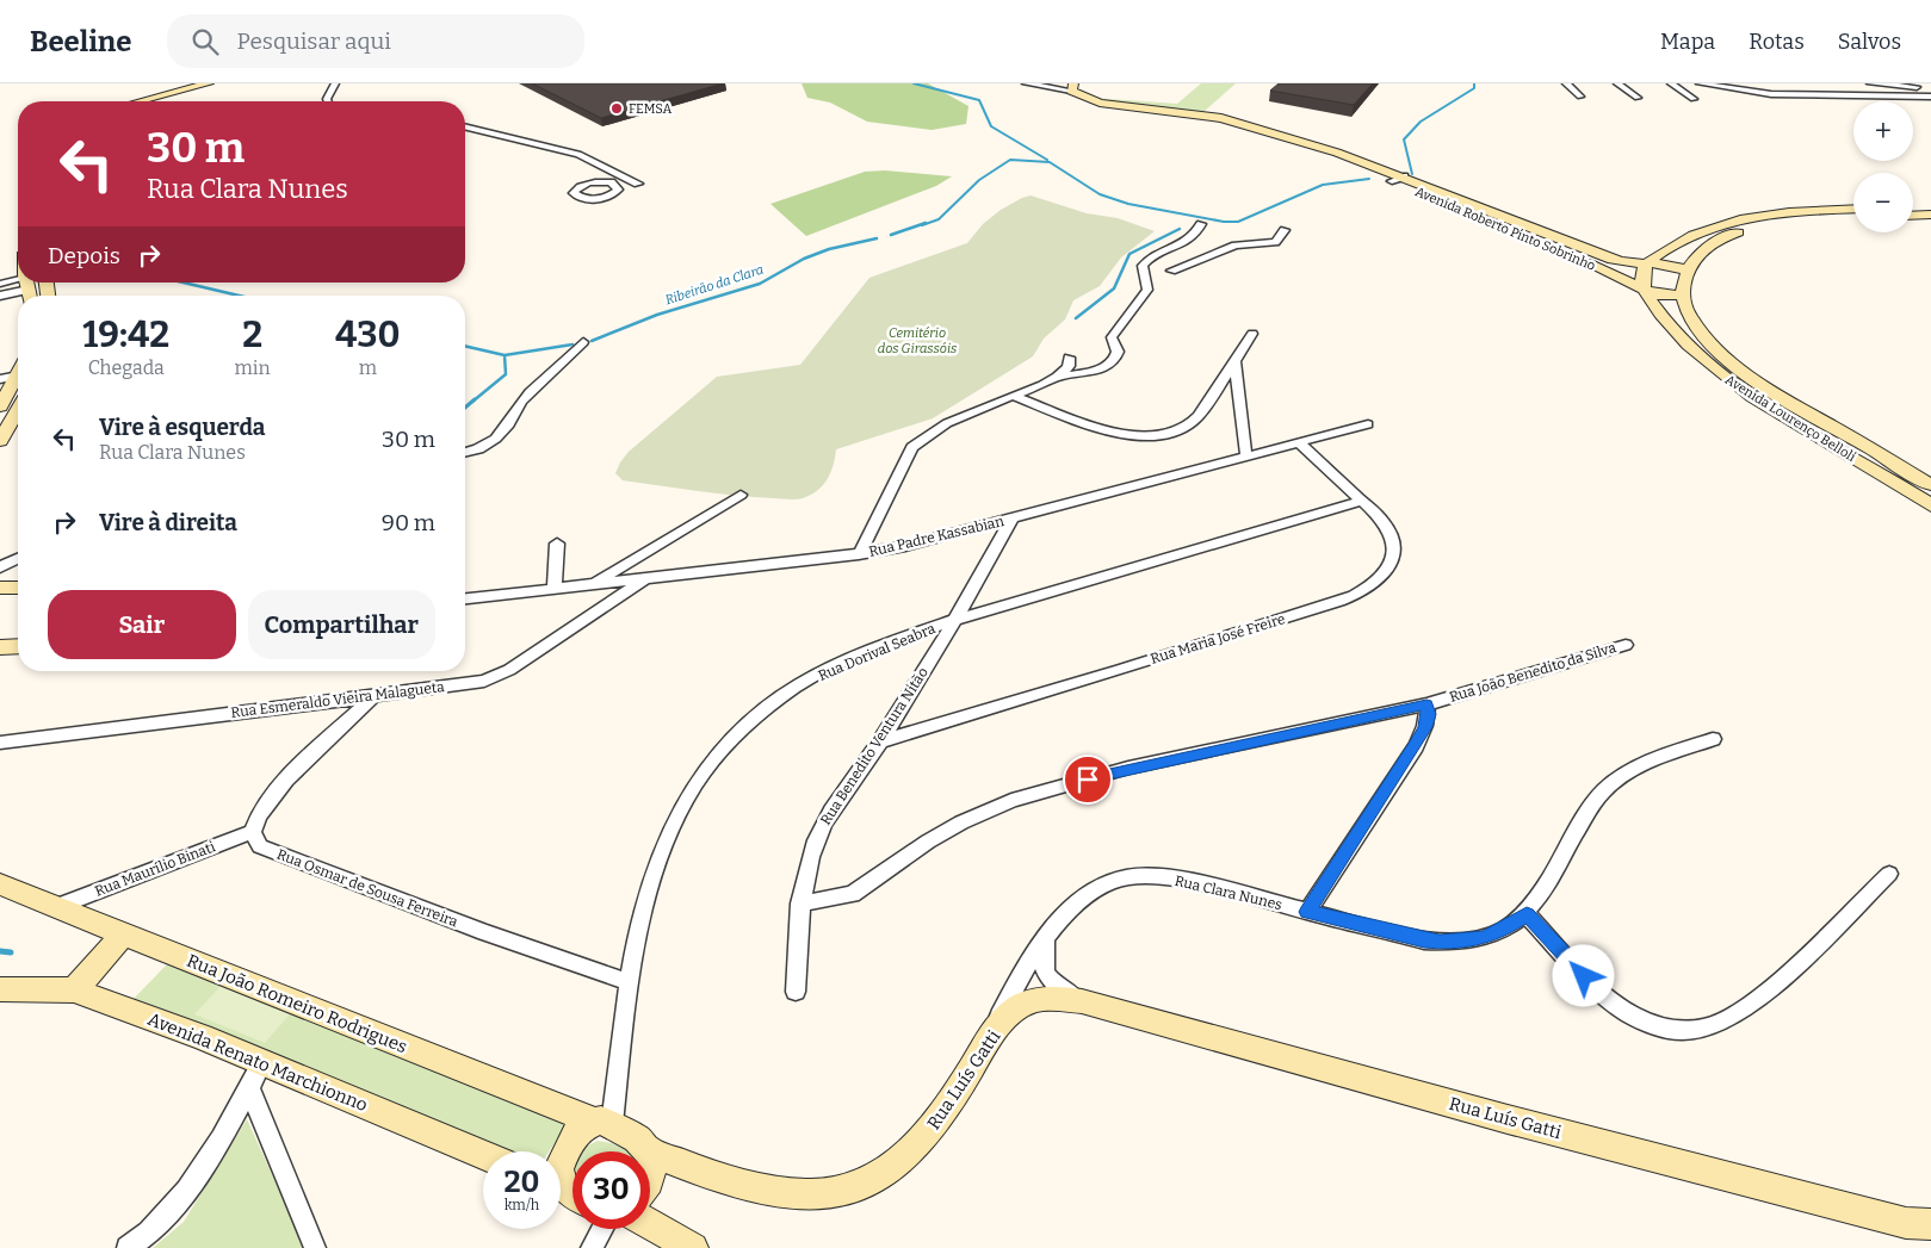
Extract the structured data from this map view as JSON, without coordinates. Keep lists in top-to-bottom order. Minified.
{"streets":{"street":["Avenida Roberto Pinto Sobrinho","Avenida Lourenço Belloli","Rua Padre Kassabian","Rua Maria José Freire","Rua Dorival Seabra","Rua João Benedito da Silva","Rua Esmeraldo Vieira Malagueta","Rua Benedito Ventura Nitão","Rua Maurílio Binati","Rua Osmar de Sousa Ferreira","Rua Clara Nunes","Rua João Romeiro Rodrigues","Avenida Renato Marchionno","Rua Luís Gatti"]},"crossings":[["Avenida Roberto Pinto Sobrinho","Avenida Lourenço Belloli"],["Rua Padre Kassabian","Rua Maria José Freire"],["Rua Padre Kassabian","Rua Esmeraldo Vieira Malagueta"],["Rua Padre Kassabian","Rua Benedito Ventura Nitão"],["Rua Maria José Freire","Rua Dorival Seabra"],["Rua Maria José Freire","Rua Benedito Ventura Nitão"],["Rua Dorival Seabra","Rua Benedito Ventura Nitão"],["Rua Dorival Seabra","Rua Osmar de Sousa Ferreira"],["Rua Dorival Seabra","Rua João Romeiro Rodrigues"],["Rua João Benedito da Silva","Rua Benedito Ventura Nitão"],["Rua Maurílio Binati","Rua Osmar de Sousa Ferreira"],["Rua Maurílio Binati","Rua João Romeiro Rodrigues"],["Rua Clara Nunes","Rua Luís Gatti"],["Rua João Romeiro Rodrigues","Rua Luís Gatti"]],"water":["Ribeirão da Clara"],"parks":["Cemitério dos Girassóis"],"places":["FEMSA"],"page":{"header":"Beeline","search":"Pesquisar aqui","nav":["Mapa","Rotas","Salvos"],"map_buttons":["+","−"],"turn":["30 m","Rua Clara Nunes"],"then":"Depois","eta":["19:42","Chegada","2","min","430","m"],"list":[{"name":"Vire à esquerda","note":"Rua Clara Nunes","value":"30 m"},{"name":"Vire à direita","value":"90 m"}],"buttons":["Sair","Compartilhar"],"speed":"20 km/h","limit":"30"}}
